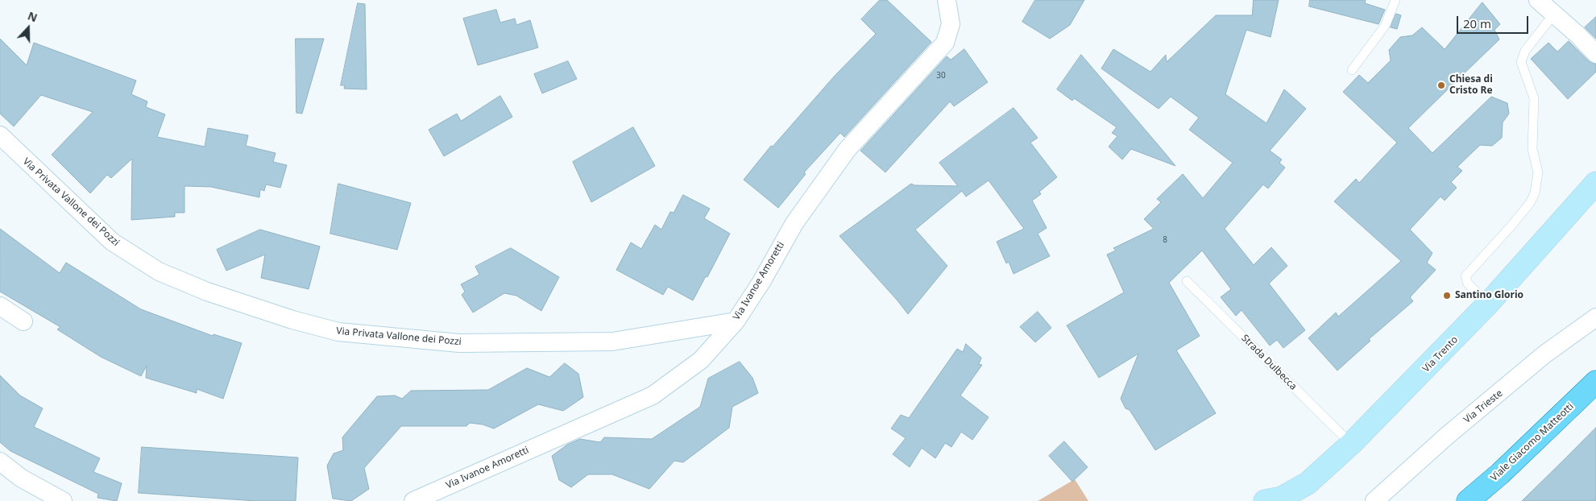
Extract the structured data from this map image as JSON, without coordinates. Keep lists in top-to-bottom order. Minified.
{"streets":{"main road":["Via Trento","Viale Giacomo Matteotti"],"street":["Via Privata Vallone dei Pozzi","Via Ivanoe Amoretti","Via Trieste"],"lane":["Strada Dulbecca"]},"crossings":[["Via Privata Vallone dei Pozzi","Via Ivanoe Amoretti"],["Via Trento","Strada Dulbecca"]],"places":["Chiesa di Cristo Re","Santino Glorio"],"house_numbers":["30","8"],"scale_bar":"20 m","north":"top"}
